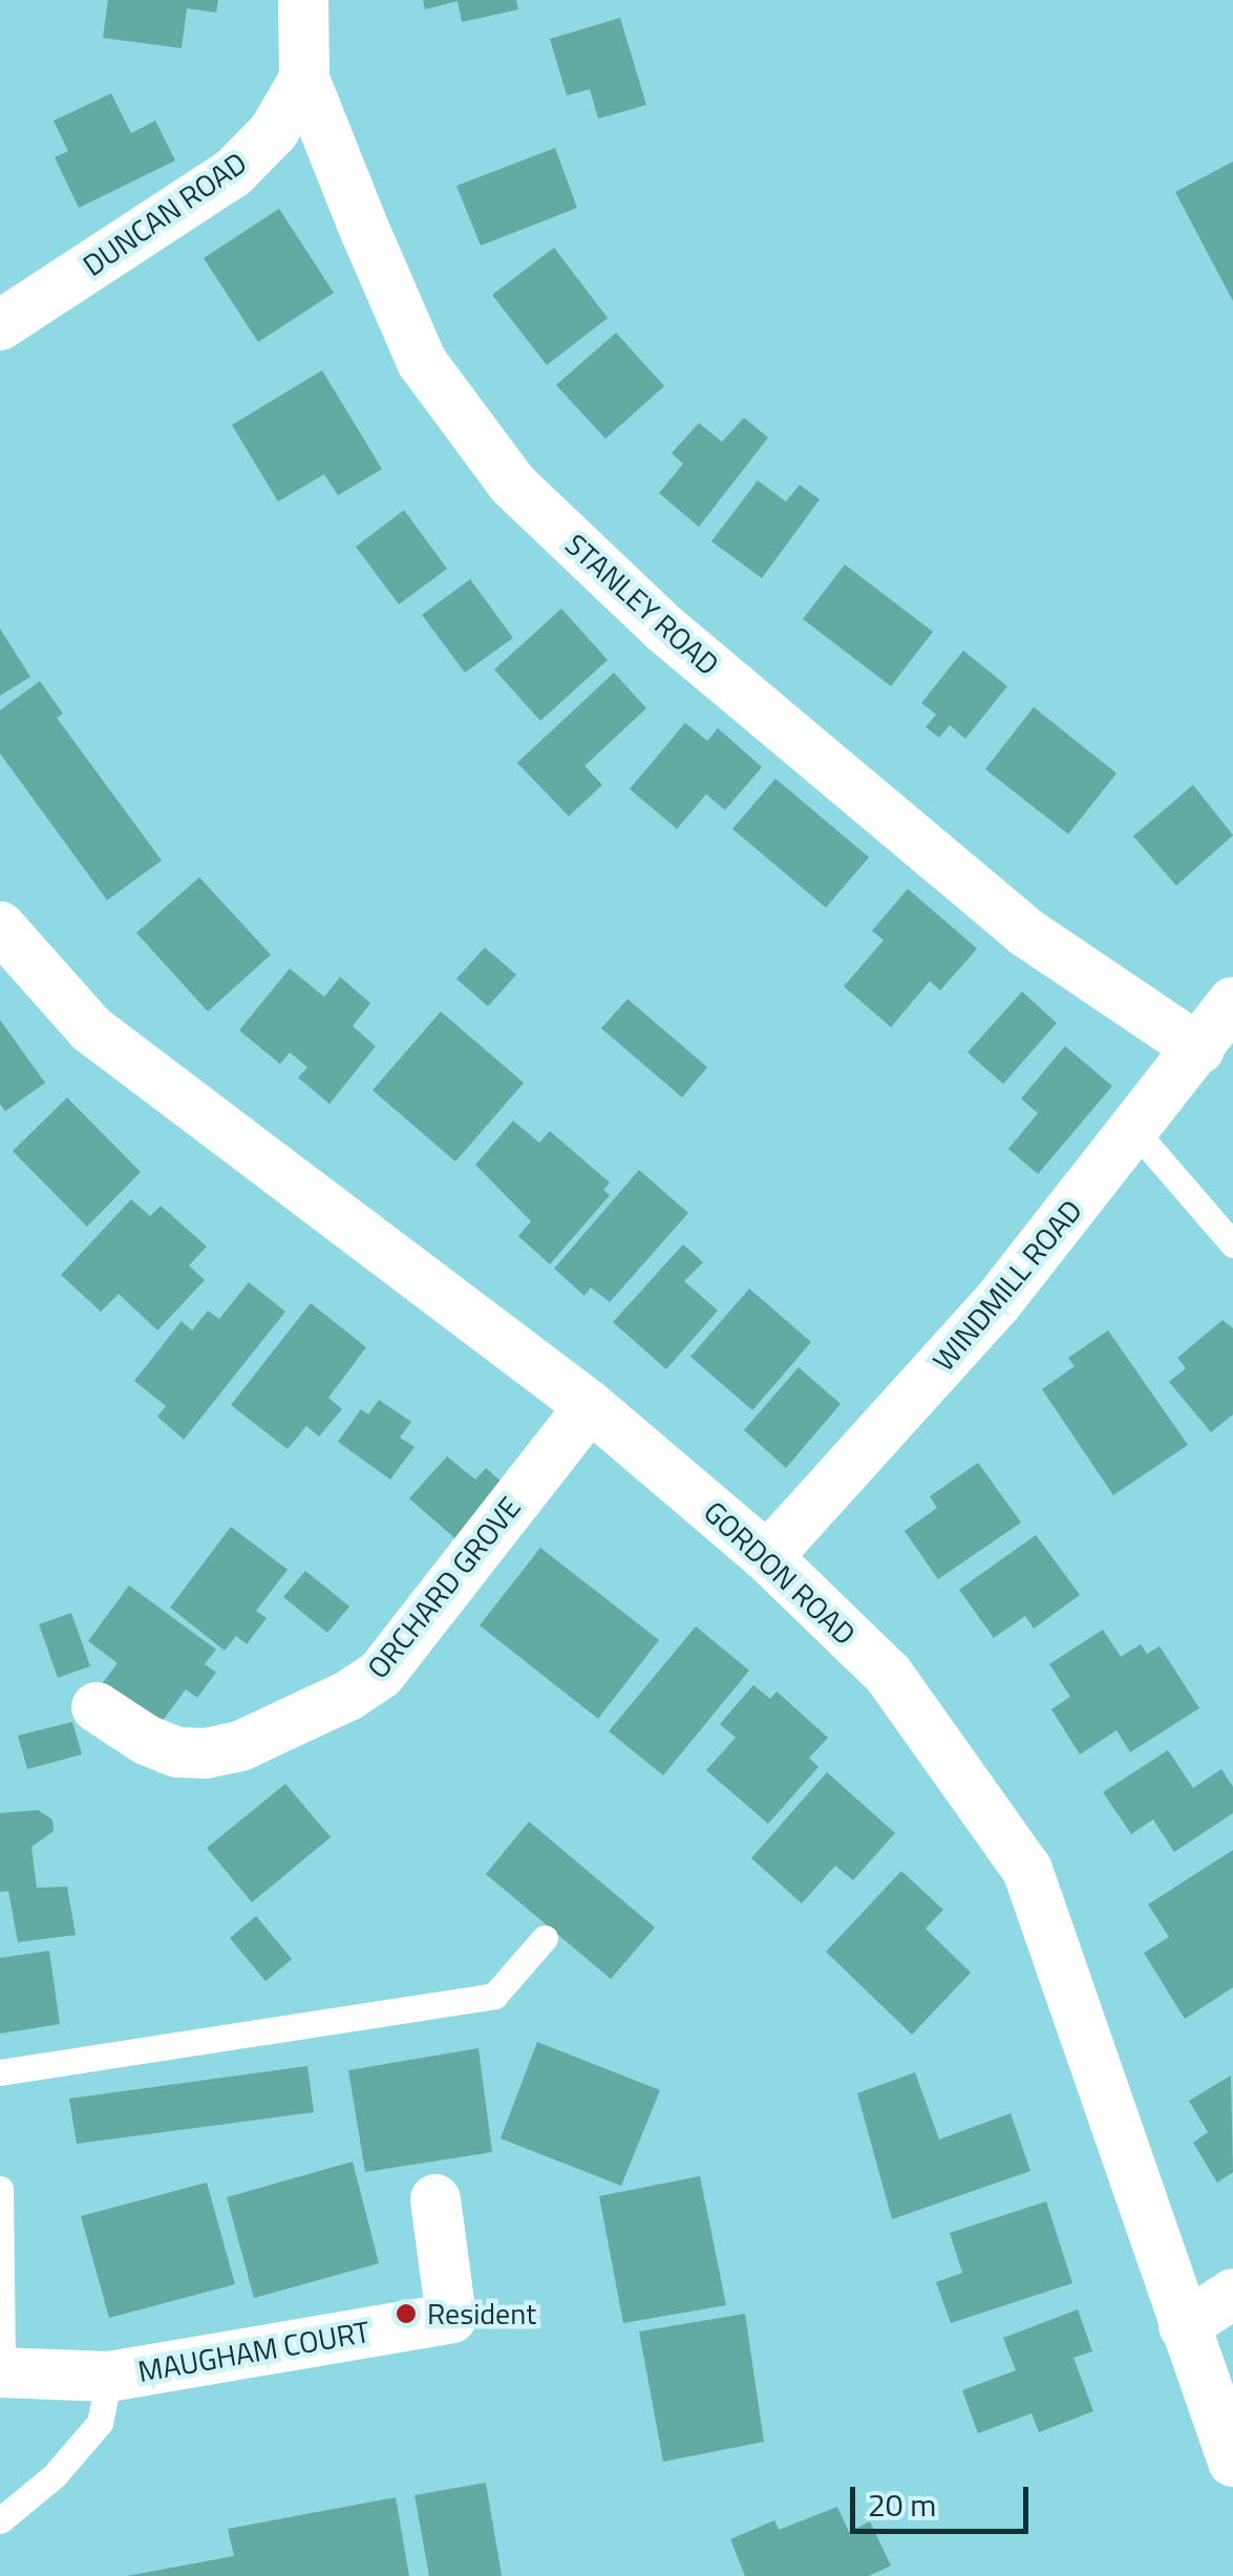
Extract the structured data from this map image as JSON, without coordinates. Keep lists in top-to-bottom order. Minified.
{"streets":{"street":["DUNCAN ROAD","STANLEY ROAD","WINDMILL ROAD","GORDON ROAD","ORCHARD GROVE","MAUGHAM COURT"]},"crossings":[["DUNCAN ROAD","STANLEY ROAD"],["STANLEY ROAD","WINDMILL ROAD"],["WINDMILL ROAD","GORDON ROAD"],["GORDON ROAD","ORCHARD GROVE"]],"places":["Resident"],"scale_bar":"20 m"}
